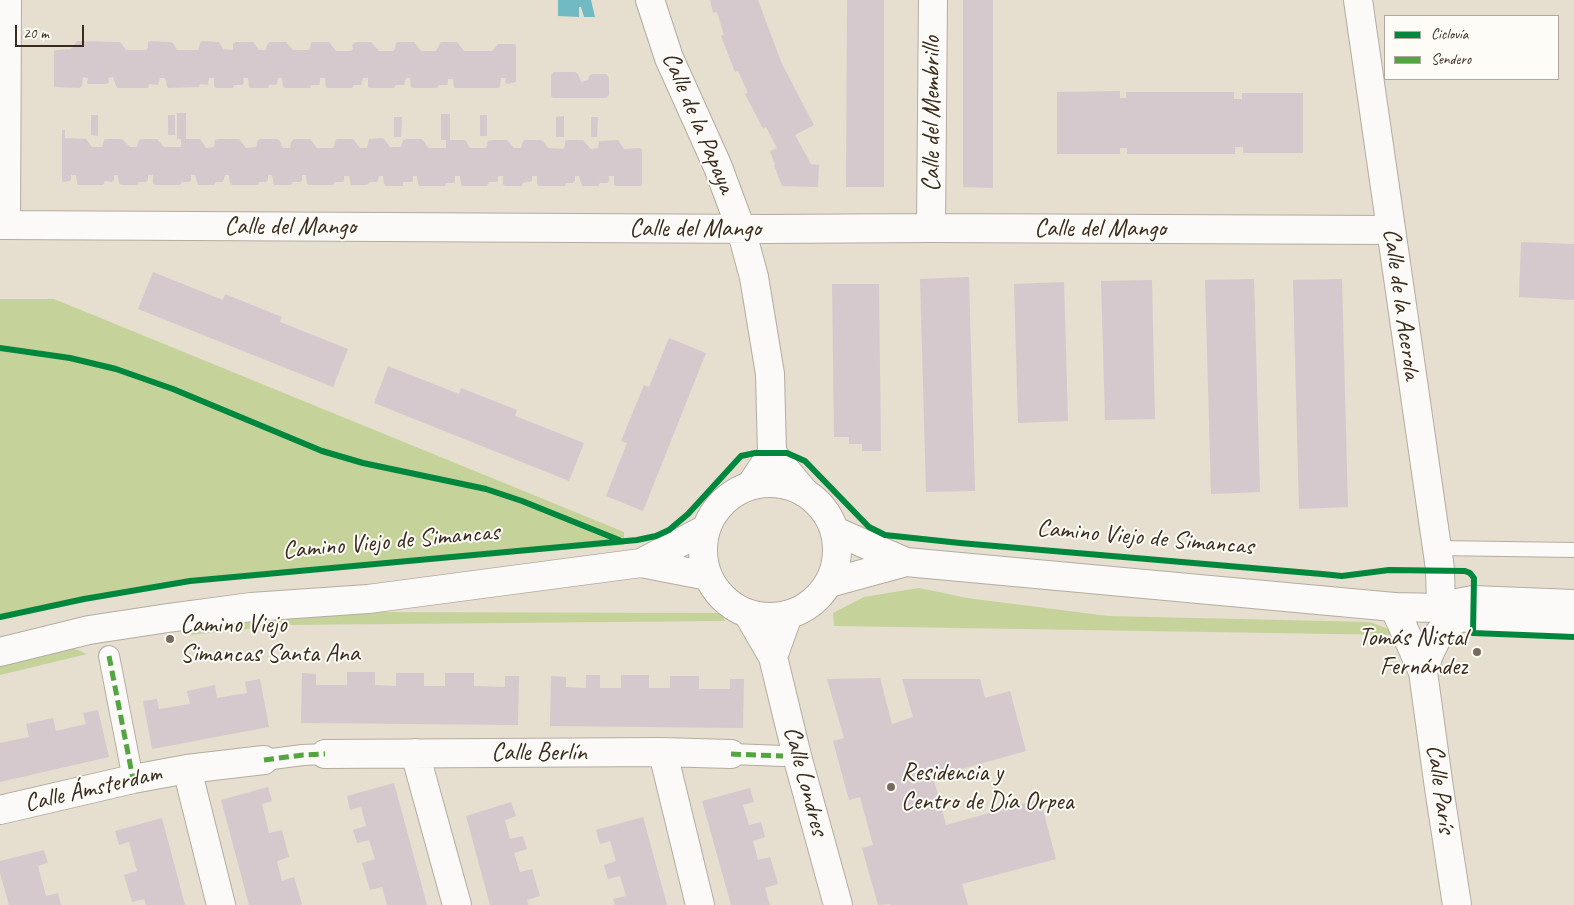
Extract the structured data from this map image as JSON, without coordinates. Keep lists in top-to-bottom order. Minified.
{"streets":{"street":["Calle del Membrillo","Calle de la Papaya","Calle del Mango","Calle de la Acerola","Camino Viejo de Simancas","Calle Berlín","Calle Londres","Calle Ámsterdam","Calle París"]},"crossings":[["Calle del Membrillo","Calle del Mango"],["Calle de la Papaya","Calle del Mango"],["Calle del Mango","Calle de la Acerola"],["Calle de la Acerola","Camino Viejo de Simancas"],["Calle de la Acerola","Calle París"],["Camino Viejo de Simancas","Calle Londres"],["Camino Viejo de Simancas","Calle París"],["Calle Berlín","Calle Ámsterdam"]],"places":["Camino Viejo Simancas Santa Ana","Tomás Nistal Fernández","Residencia y Centro de Día Orpea"],"legend":["Ciclovía","Sendero"],"scale_bar":"20 m"}
